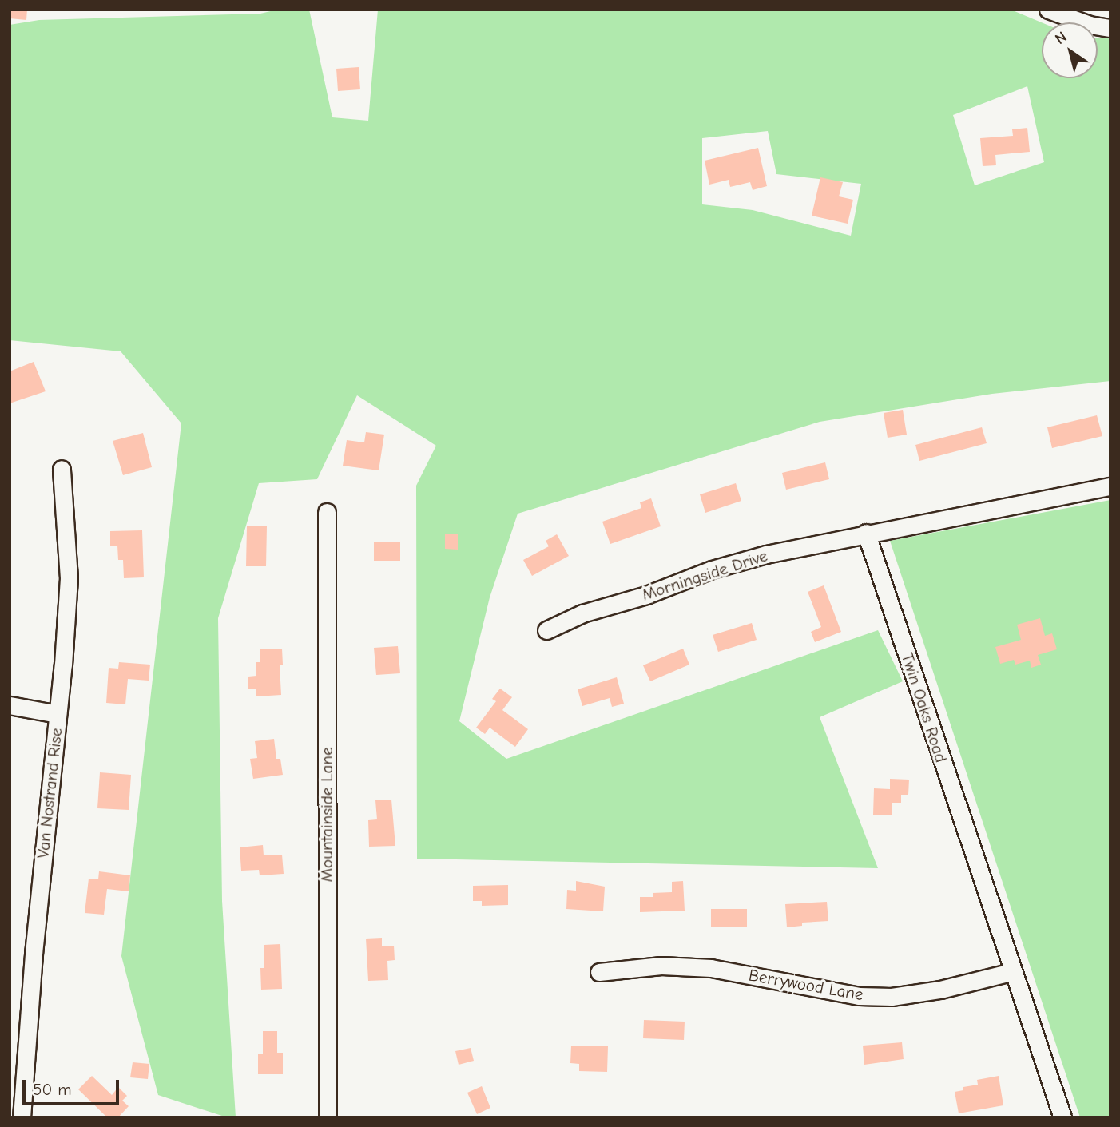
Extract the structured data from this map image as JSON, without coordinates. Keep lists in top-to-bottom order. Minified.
{"streets":{"street":["Morningside Drive","Twin Oaks Road","Van Nostrand Rise","Mountainside Lane","Berrywood Lane"]},"crossings":[["Morningside Drive","Twin Oaks Road"],["Twin Oaks Road","Berrywood Lane"]],"scale_bar":"50 m","north":"top left"}
